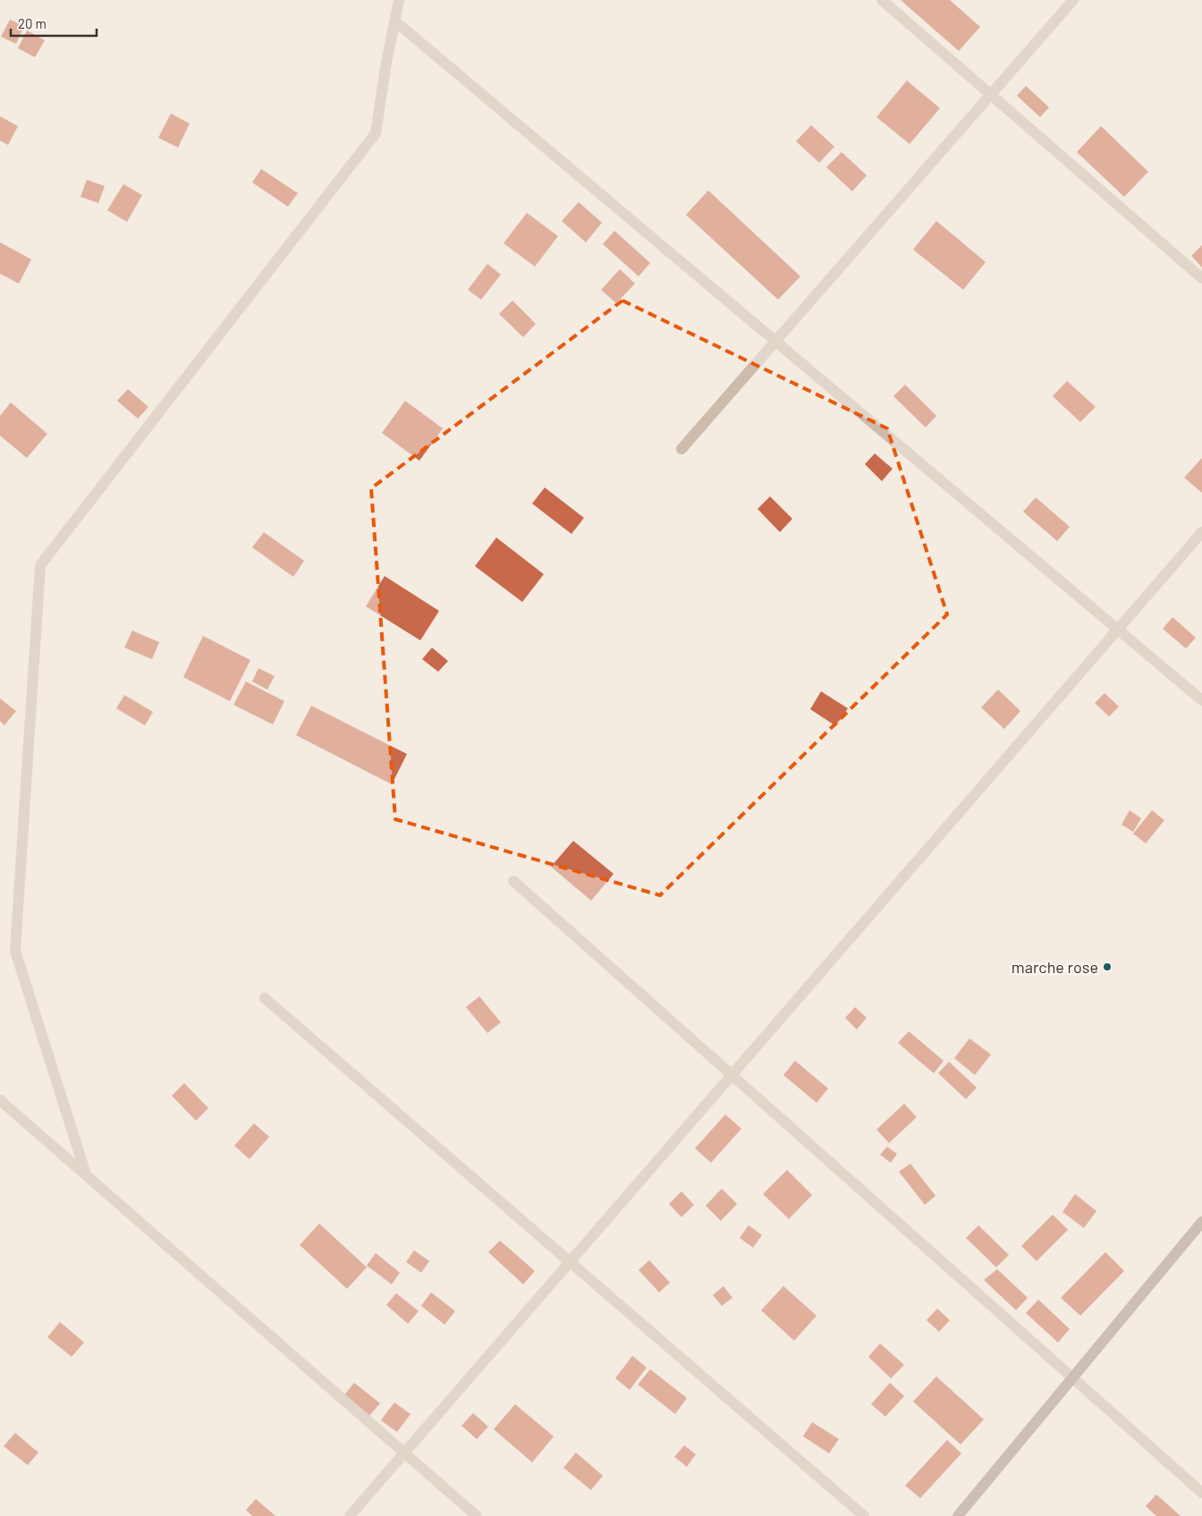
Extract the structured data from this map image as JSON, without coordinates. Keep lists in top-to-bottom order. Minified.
{"places":["marche rose"],"scale_bar":"20 m"}
